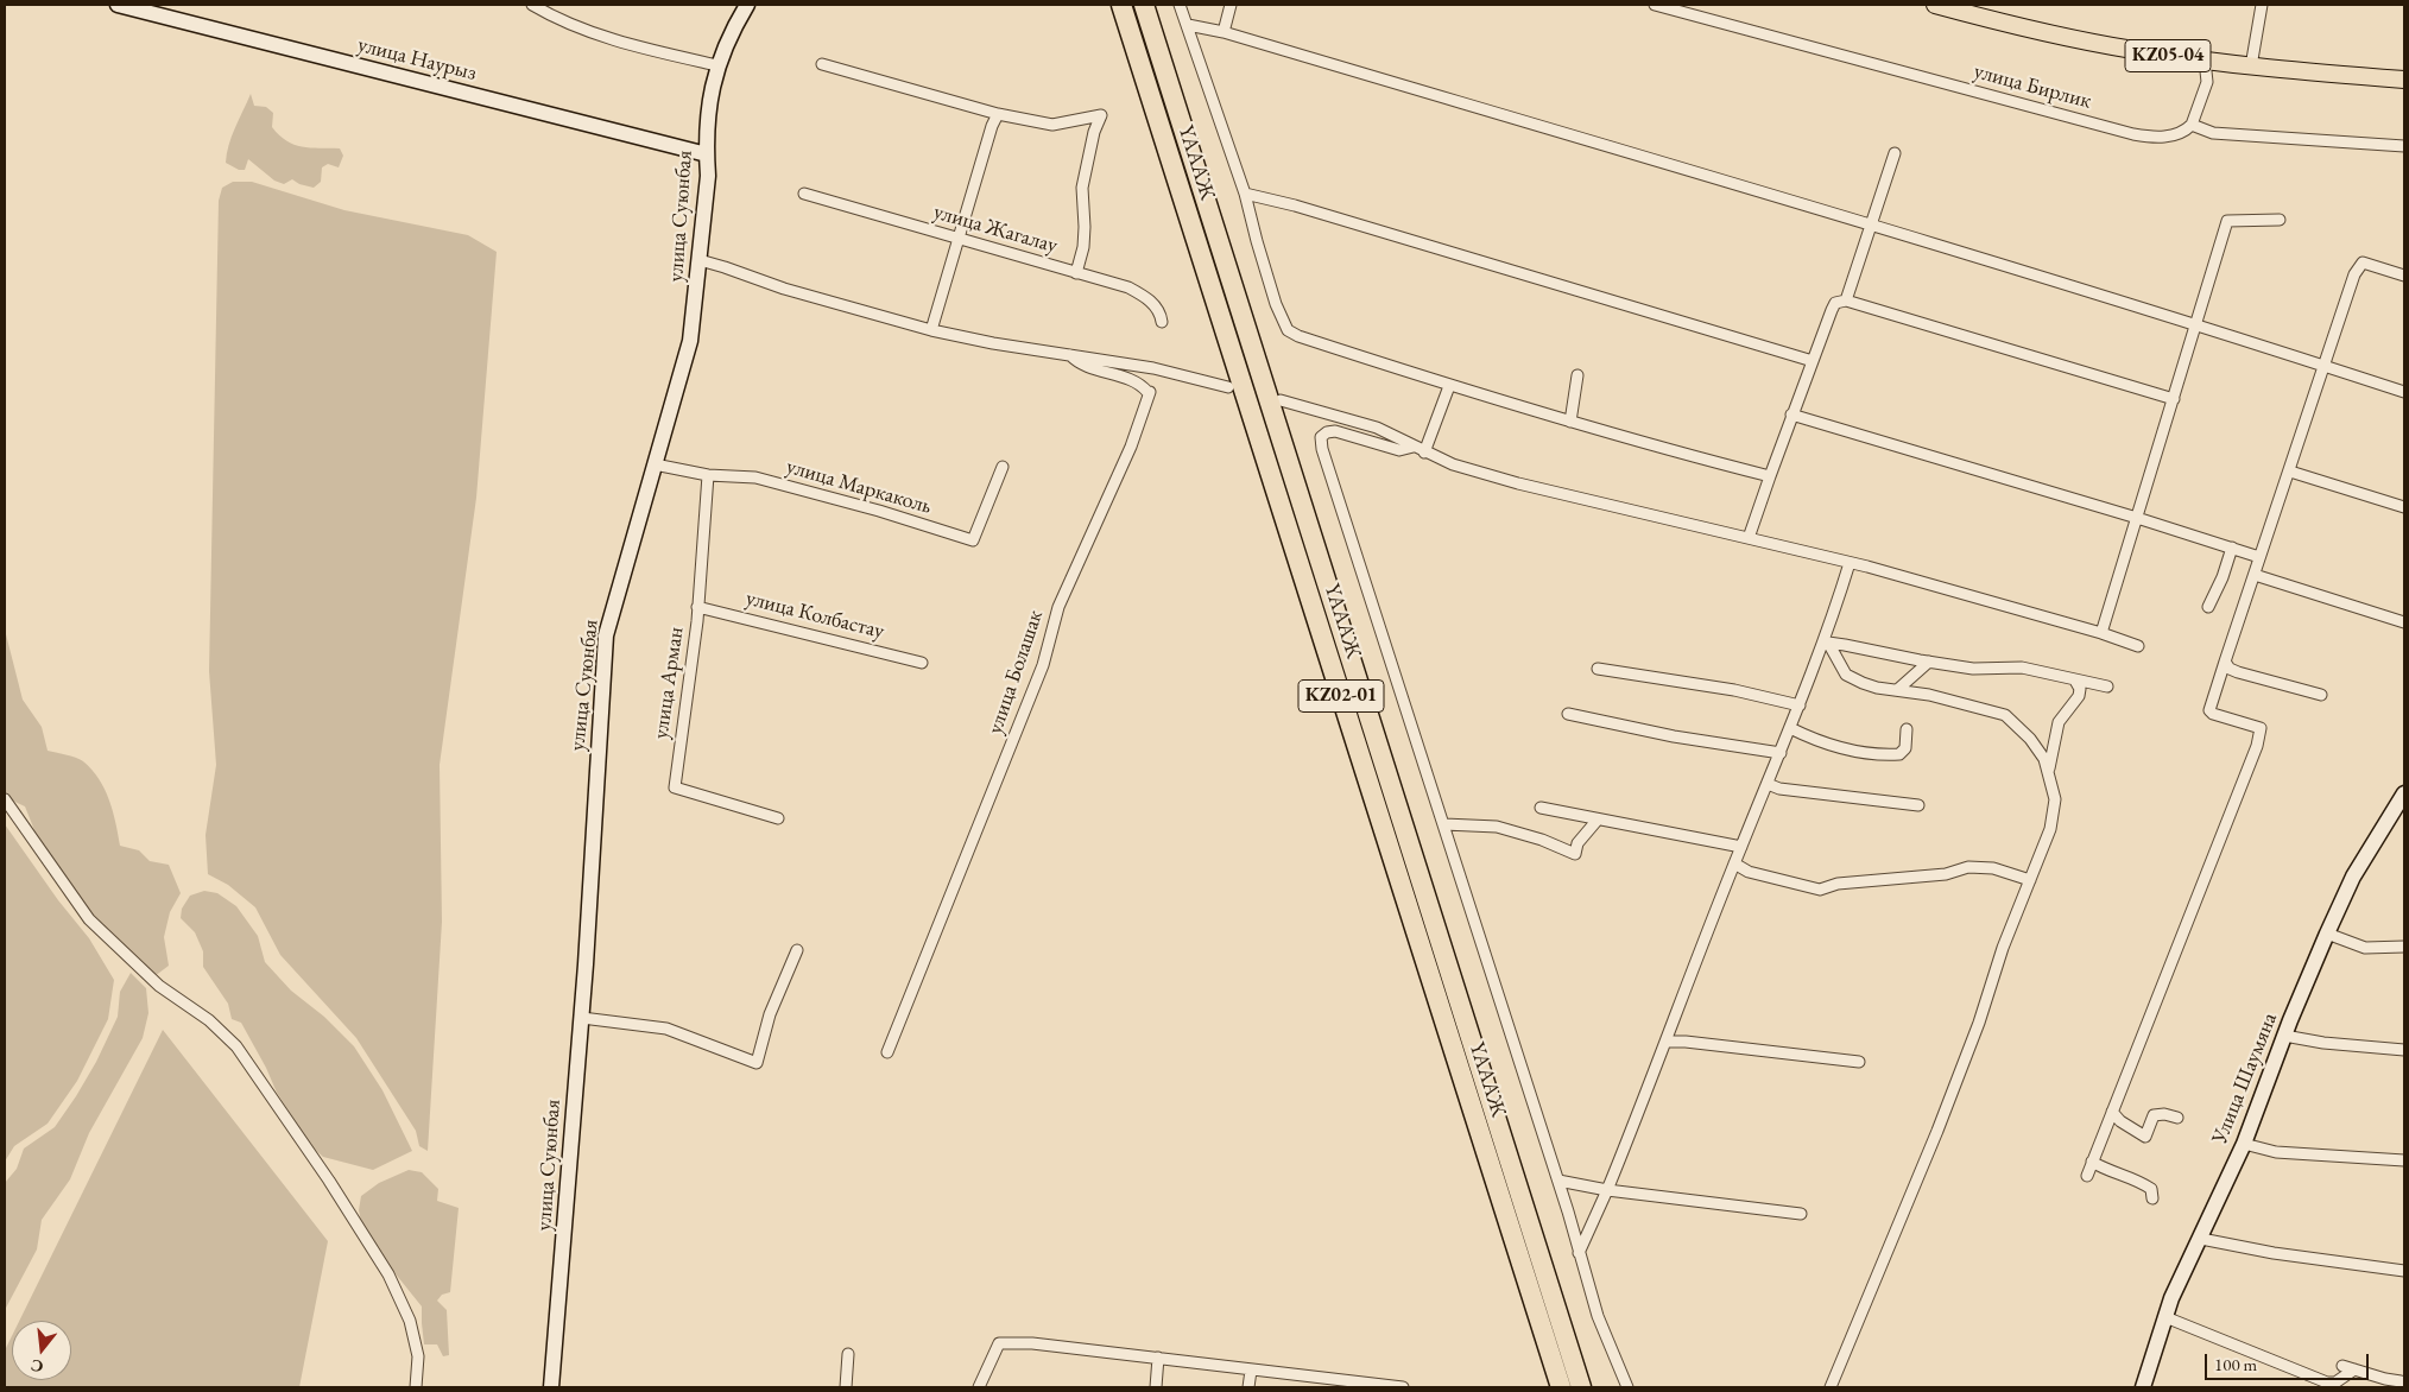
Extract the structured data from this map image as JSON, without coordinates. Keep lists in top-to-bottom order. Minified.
{"streets":{"highway":["ҮАААЖ","KZ02-01"],"main road":["KZ05-04","улица Наурыз","улица Суюнбая","Улица Шаумяна"],"street":["улица Бирлик","улица Жагалау","улица Маркаколь","улица Колбастау","улица Болашак","улица Арман"]},"crossings":[["улица Наурыз","улица Суюнбая"],["улица Суюнбая","улица Маркаколь"],["улица Маркаколь","улица Арман"],["улица Колбастау","улица Арман"]],"scale_bar":"100 m","north":"bottom"}
